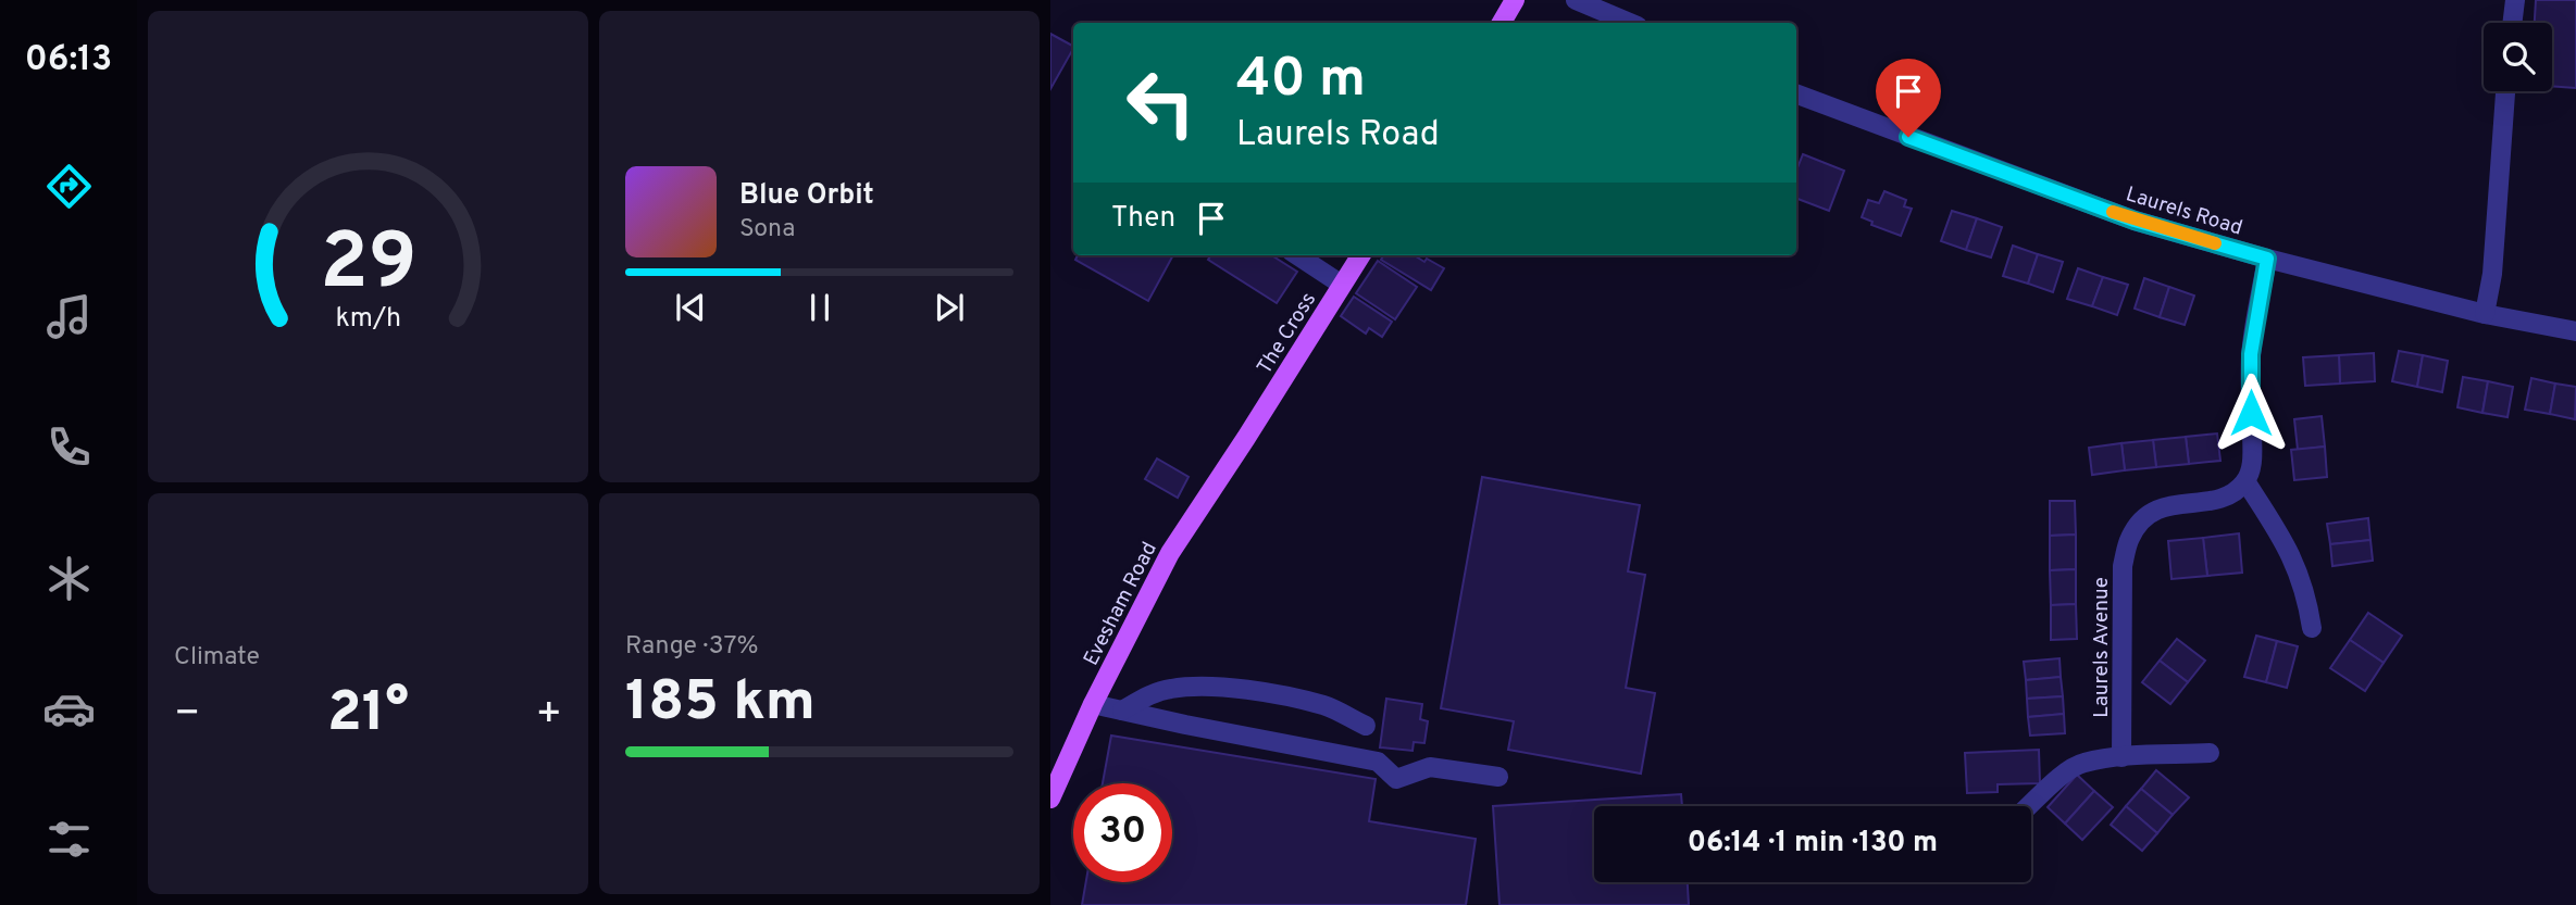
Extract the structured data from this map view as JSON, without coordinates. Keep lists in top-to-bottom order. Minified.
{"streets":{"main road":["The Cross","Evesham Road"],"street":["Laurels Road","Laurels Avenue"]},"crossings":[["The Cross","Evesham Road"]],"page":{"tabs":"06:13","turn":["40 m","Laurels Road"],"song":["Blue Orbit","Sona"],"then":"Then","tile":["Climate",["Range · 37%","185 km"]],"heat":["−","21°","+"],"limit":"30","trip":"06:14 · 1 min · 130 m","gauge":["29","km/h"]}}
